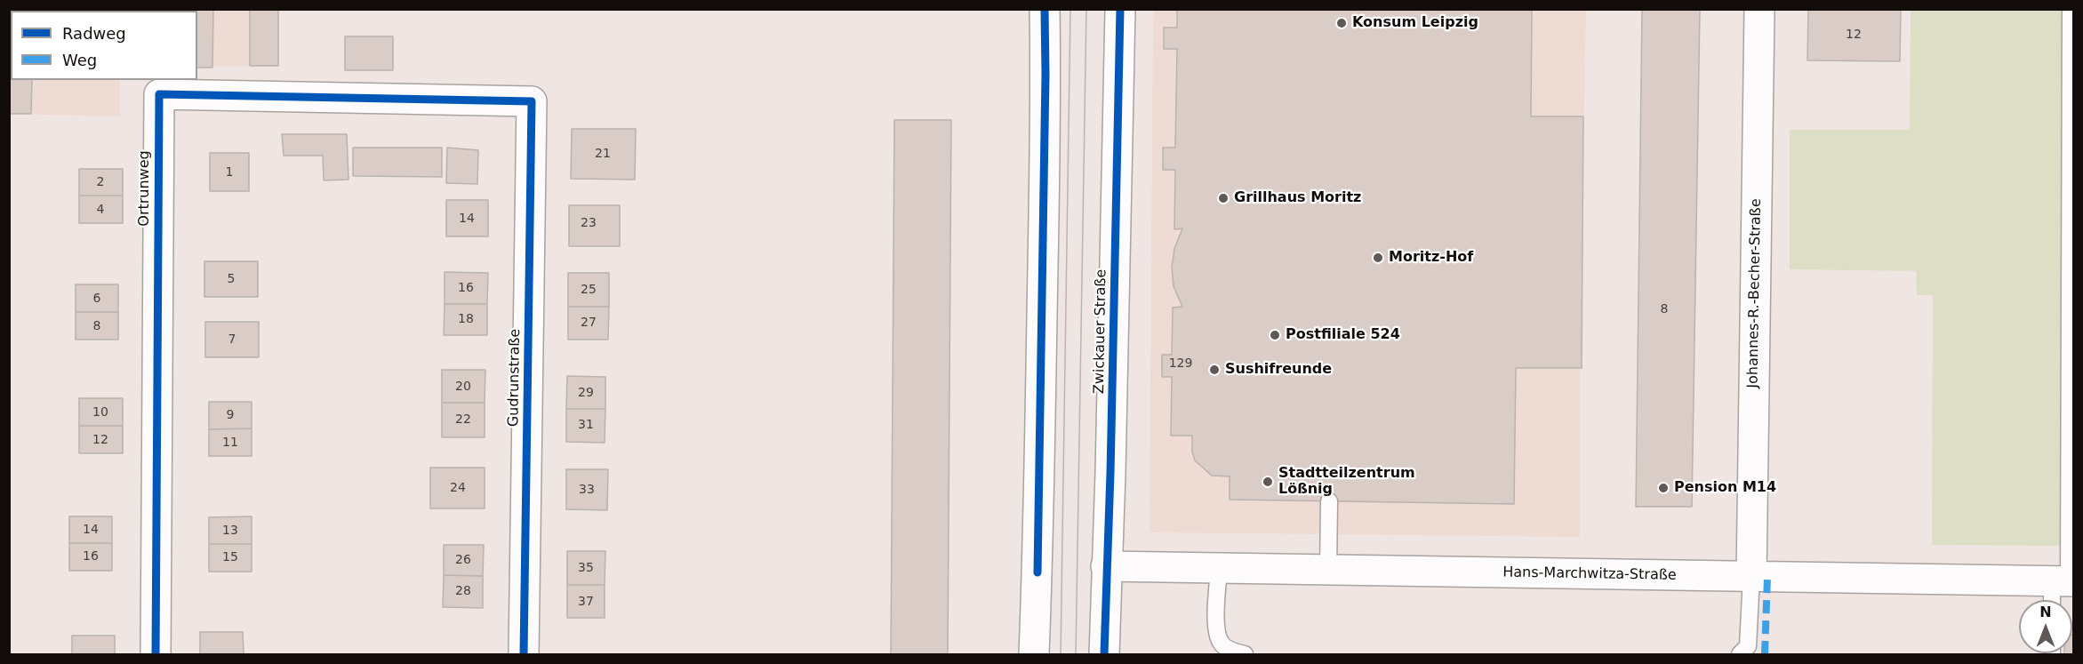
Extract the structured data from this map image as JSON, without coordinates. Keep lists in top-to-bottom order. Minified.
{"streets":{"street":["Ortrunweg","Johannes-R.-Becher-Straße","Zwickauer Straße","Gudrunstraße","Hans-Marchwitza-Straße"]},"crossings":[["Ortrunweg","Gudrunstraße"],["Johannes-R.-Becher-Straße","Hans-Marchwitza-Straße"],["Zwickauer Straße","Hans-Marchwitza-Straße"]],"places":["Konsum Leipzig","Grillhaus Moritz","Moritz-Hof","Postfiliale 524","Sushifreunde","Stadtteilzentrum Lößnig","Pension M14"],"house_numbers":["12","21","1","2","4","14","23","5","16","25","6","8","18","27","8","7","129","20","29","10","9","22","31","12","11","24","33","14","13","16","15","26","35","28","37"],"legend":["Radweg","Weg"],"north":"top"}
